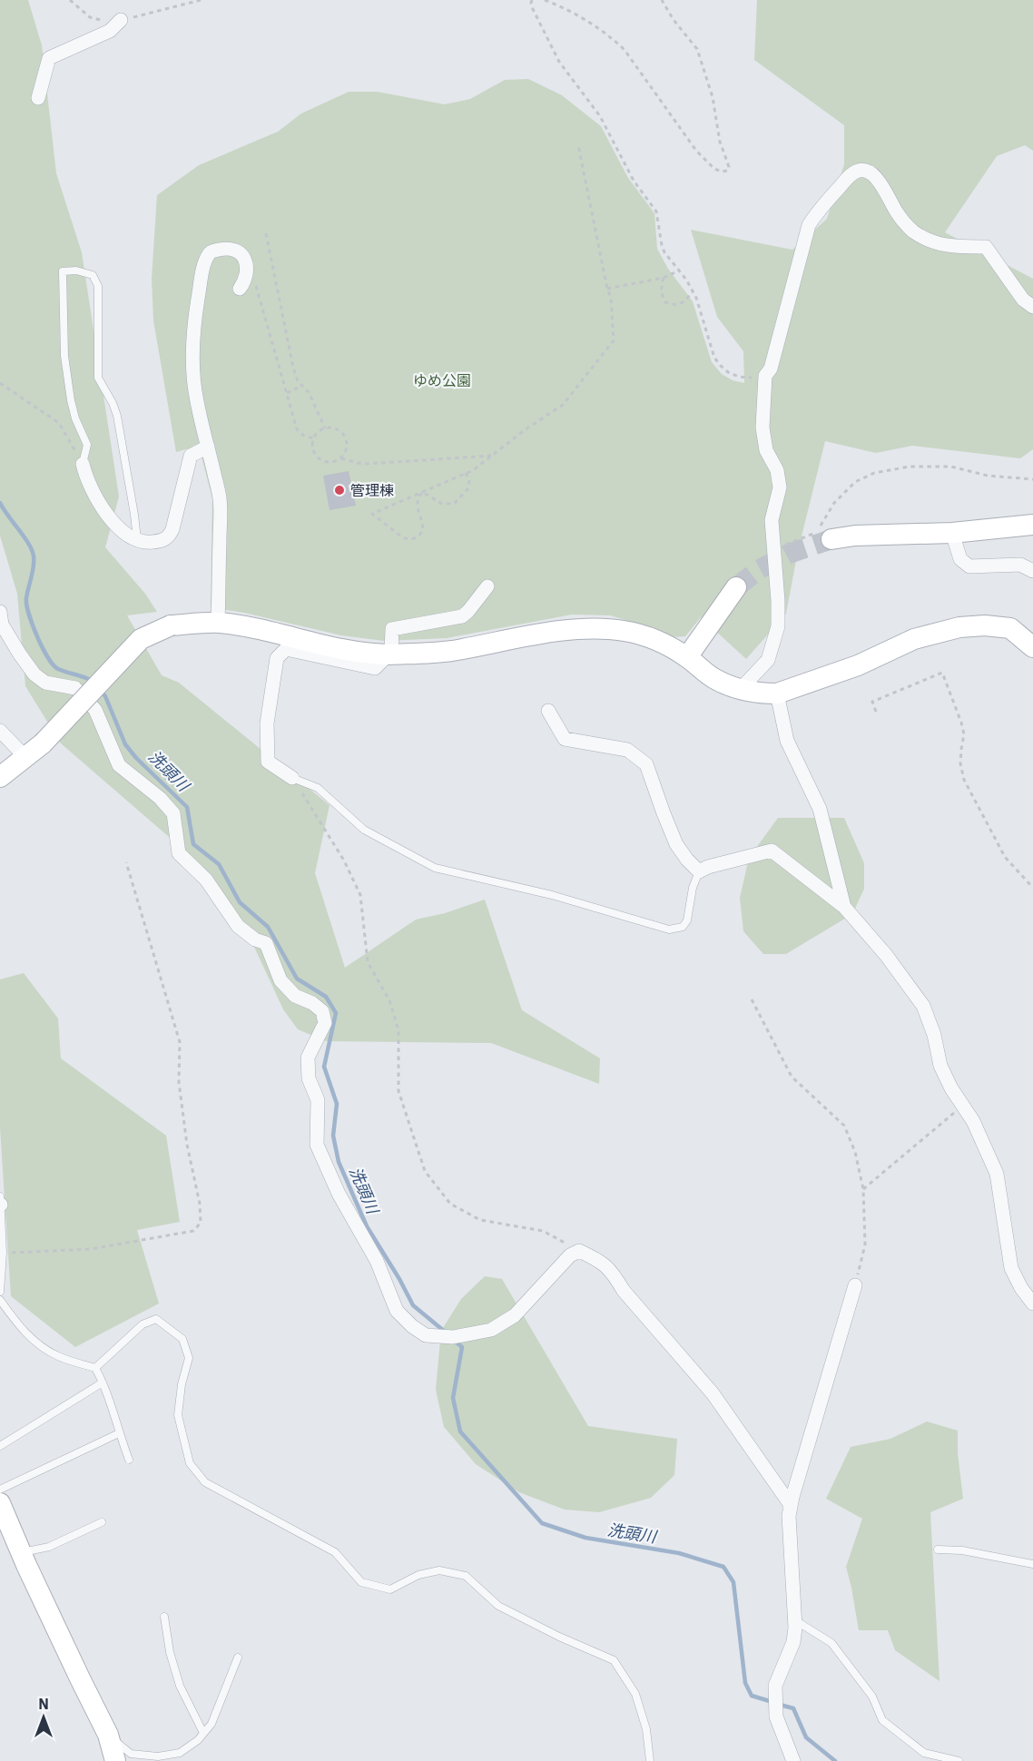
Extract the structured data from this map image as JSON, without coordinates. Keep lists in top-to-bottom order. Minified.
{"water":["洗頭川"],"parks":["ゆめ公園"],"places":["管理棟"],"north":"top"}
